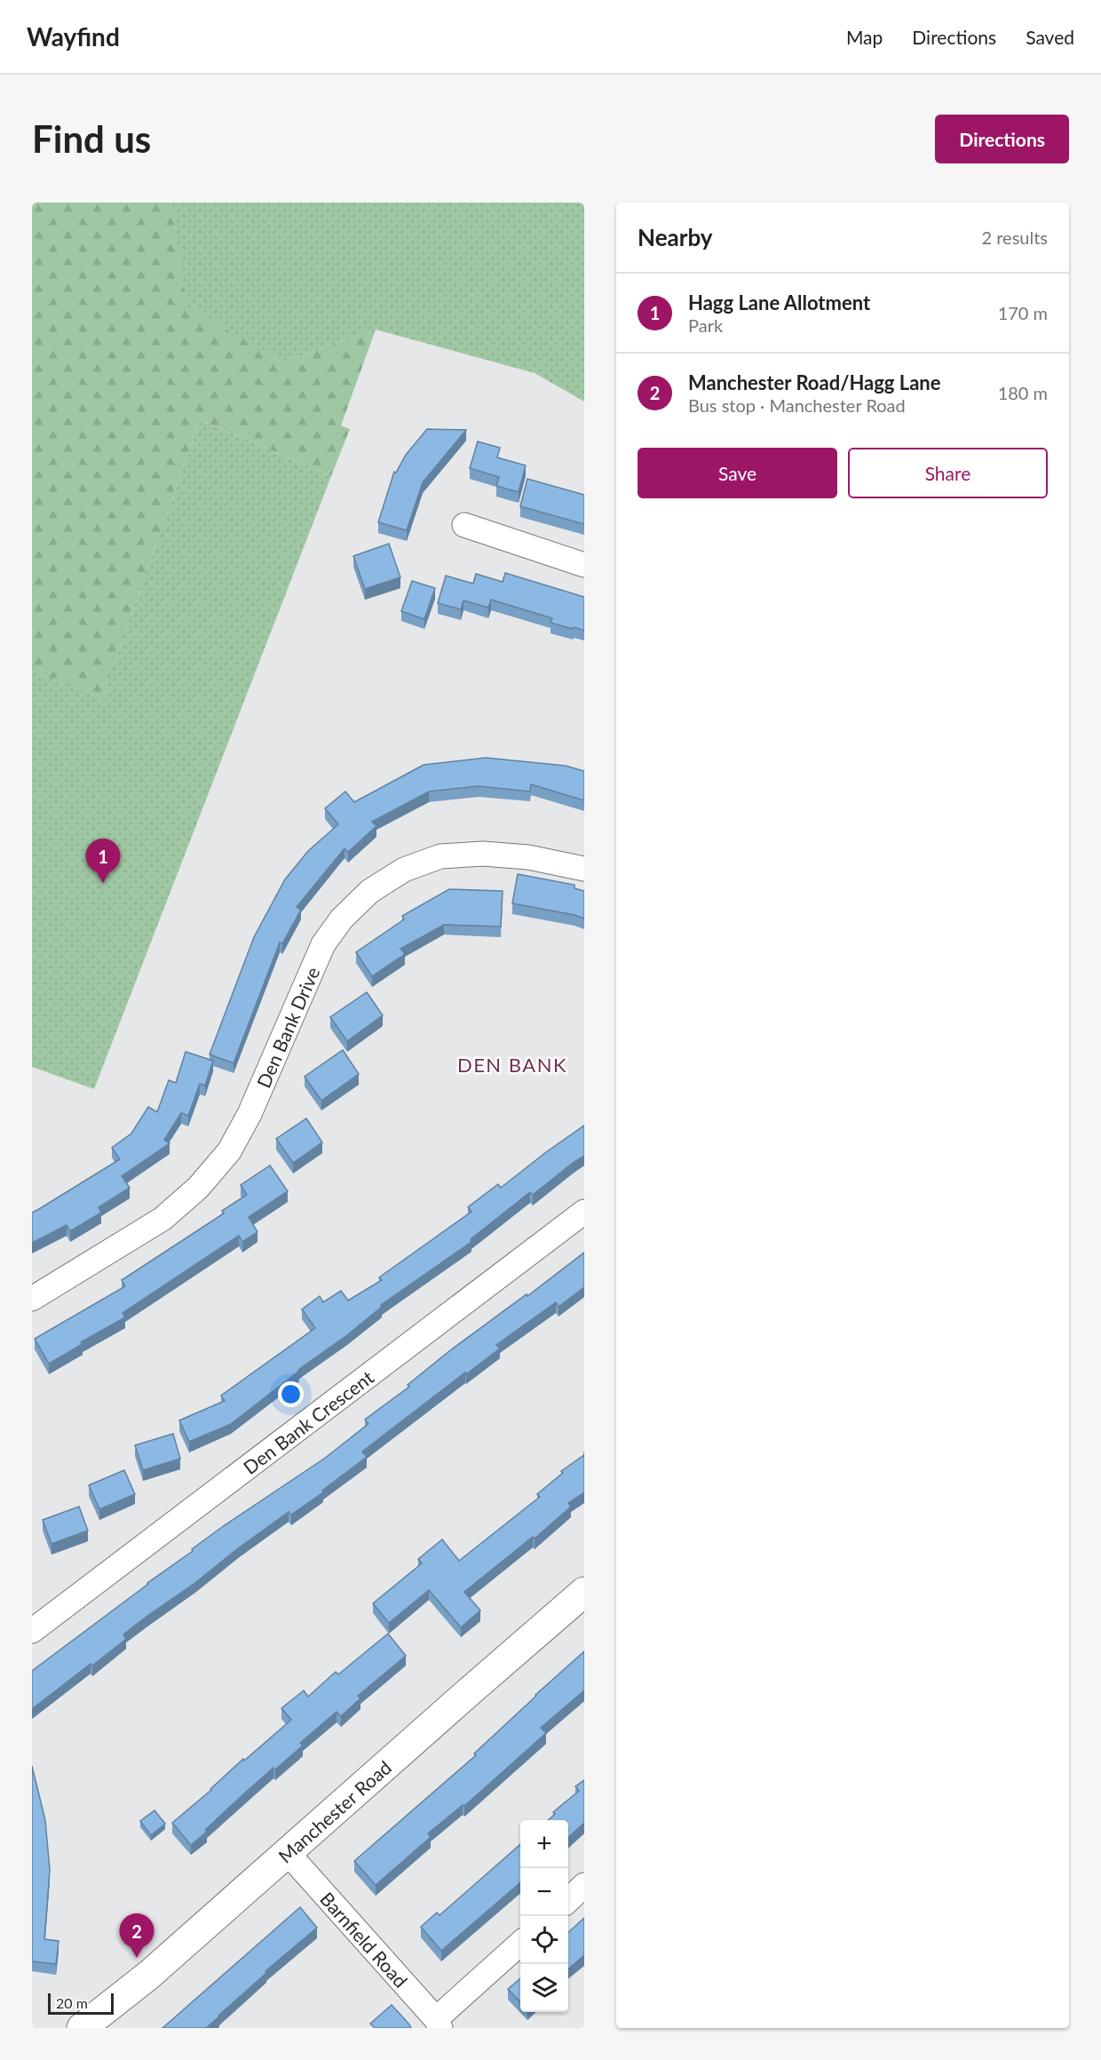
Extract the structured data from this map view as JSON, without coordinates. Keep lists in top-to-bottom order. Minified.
{"streets":{"main road":["Manchester Road"],"street":["Den Bank Drive","Den Bank Crescent","Barnfield Road"]},"crossings":[["Manchester Road","Barnfield Road"]],"districts":["DEN BANK"],"scale_bar":"20 m","page":{"header":"Wayfind","nav":["Map","Directions","Saved"],"buttons":["Directions",["Save","Share"]],"title":"Find us","heading":["Nearby","2 results"],"list":[{"mark":"1","name":"Hagg Lane Allotment","note":"Park","value":"170 m"},{"mark":"2","name":"Manchester Road/Hagg Lane","note":"Bus stop · Manchester Road","value":"180 m"}],"pins":["1","2"],"map_buttons":["+","−"],"scale":"20 m"}}
